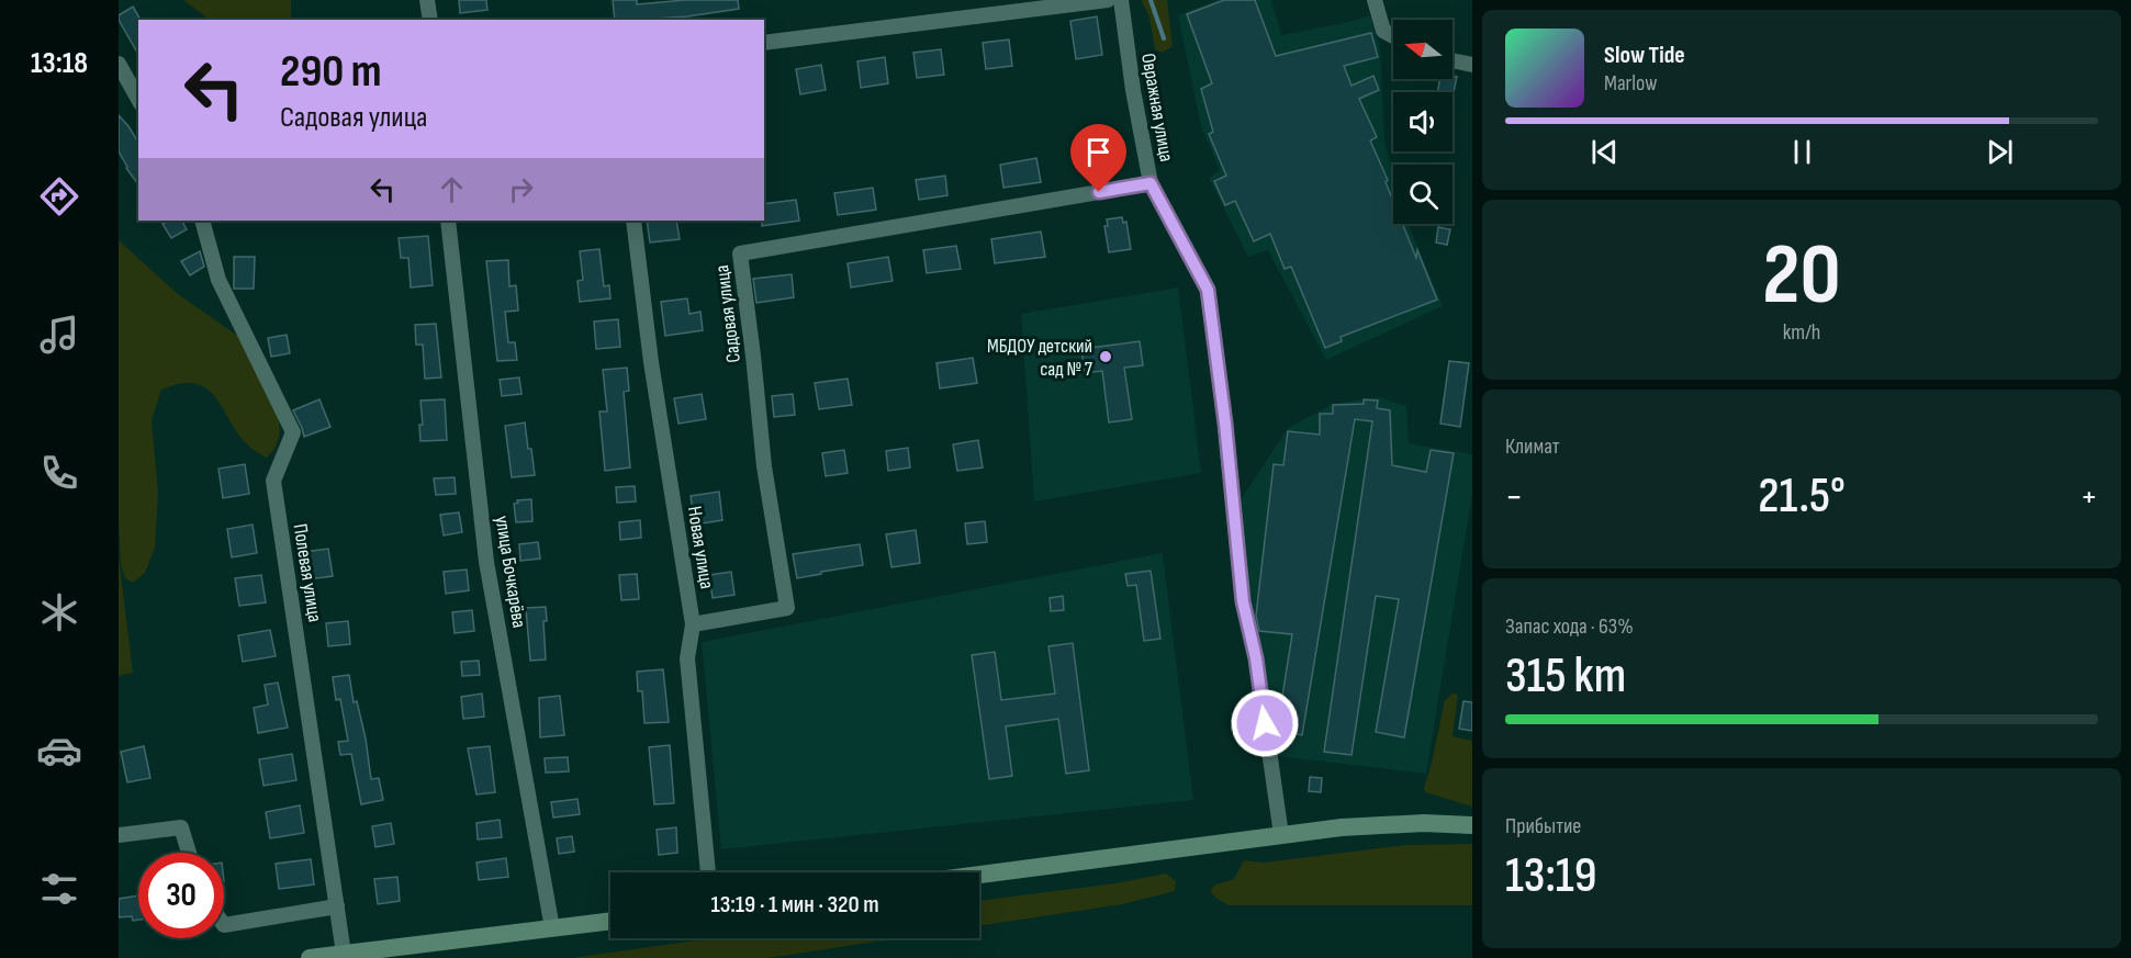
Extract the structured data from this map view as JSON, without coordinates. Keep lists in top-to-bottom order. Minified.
{"streets":{"street":["Овражная улица","Садовая улица","Новая улица","улица Бочкарёва","Полевая улица"]},"crossings":[["Овражная улица","Садовая улица"],["Садовая улица","Новая улица"]],"places":["МБДОУ детский сад № 7"],"north":"left","page":{"tabs":"13:18","turn":["290 m","Садовая улица"],"song":["Slow Tide","Marlow"],"tile":[["20","km/h"],"Климат",["Запас хода · 63%","315 km"],["Прибытие","13:19"]],"heat":["−","21.5°","+"],"limit":"30","trip":"13:19 · 1 мин · 320 m"}}
